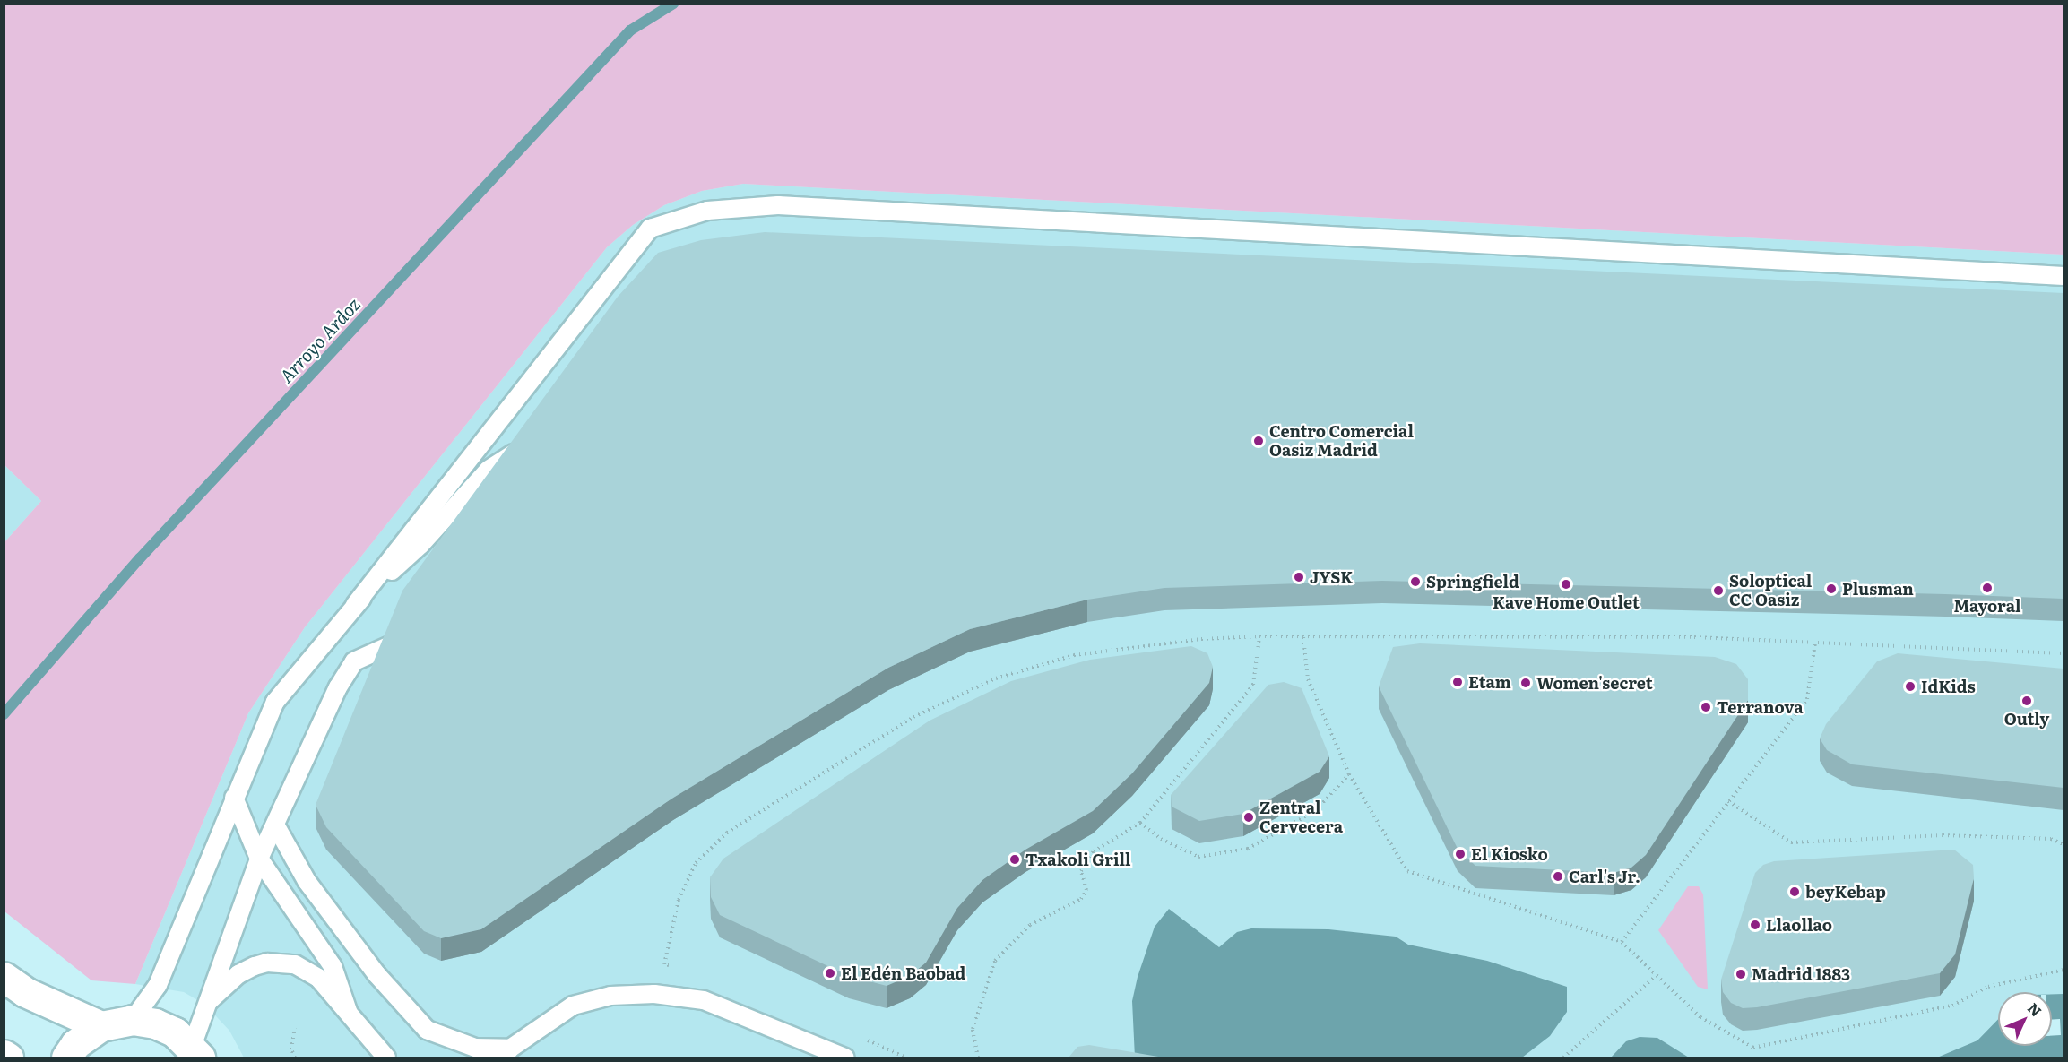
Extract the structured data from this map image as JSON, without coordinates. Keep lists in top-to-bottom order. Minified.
{"water":["Arroyo Ardoz"],"places":["Centro Comercial Oasiz Madrid","JYSK","Springfield","Kave Home Outlet","Mayoral","Plusman","Soloptical CC Oasiz","Etam","Women'secret","IdKids","Outly","Terranova","Zentral Cervecera","El Kiosko","Txakoli Grill","Carl's Jr.","beyKebap","Llaollao","El Edén Baobad","Madrid 1883"],"north":"top right"}
